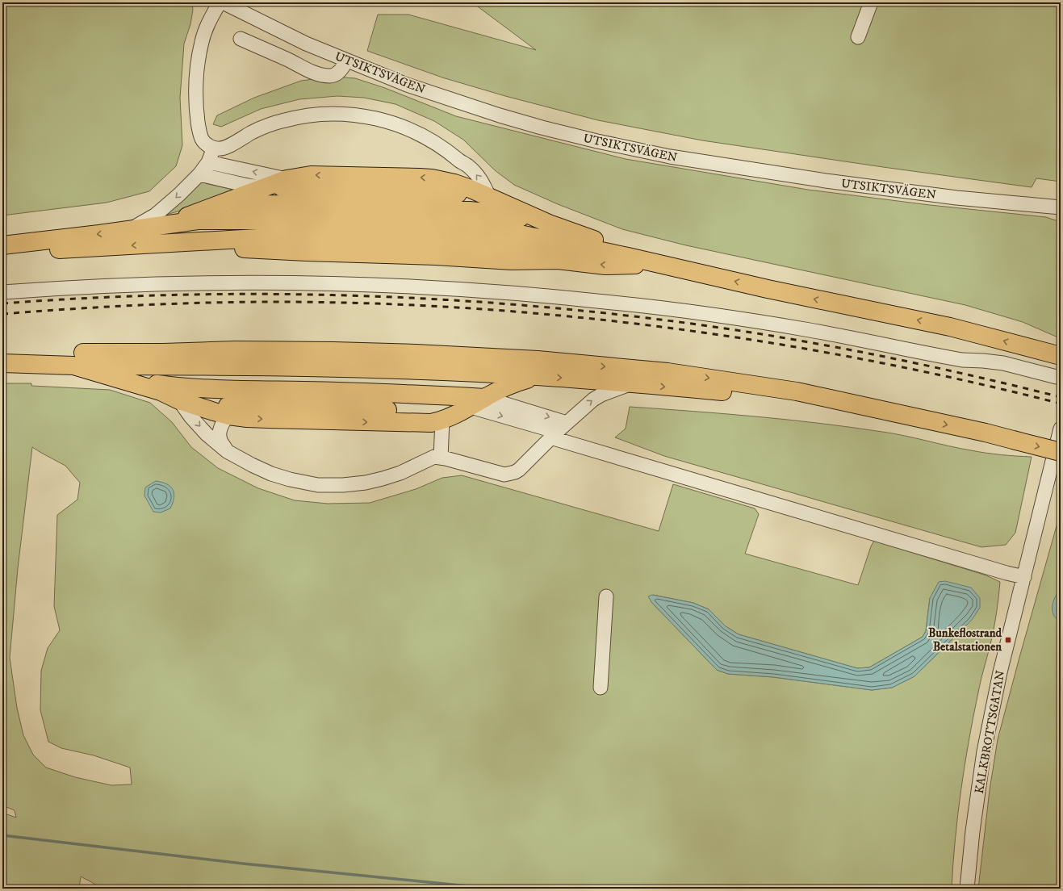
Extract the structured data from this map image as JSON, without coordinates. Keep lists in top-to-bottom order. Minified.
{"streets":{"street":["UTSIKTSVÄGEN","KALKBROTTSGATAN"]},"places":{"transit":["Bunkeflostrand Betalstationen"]}}
